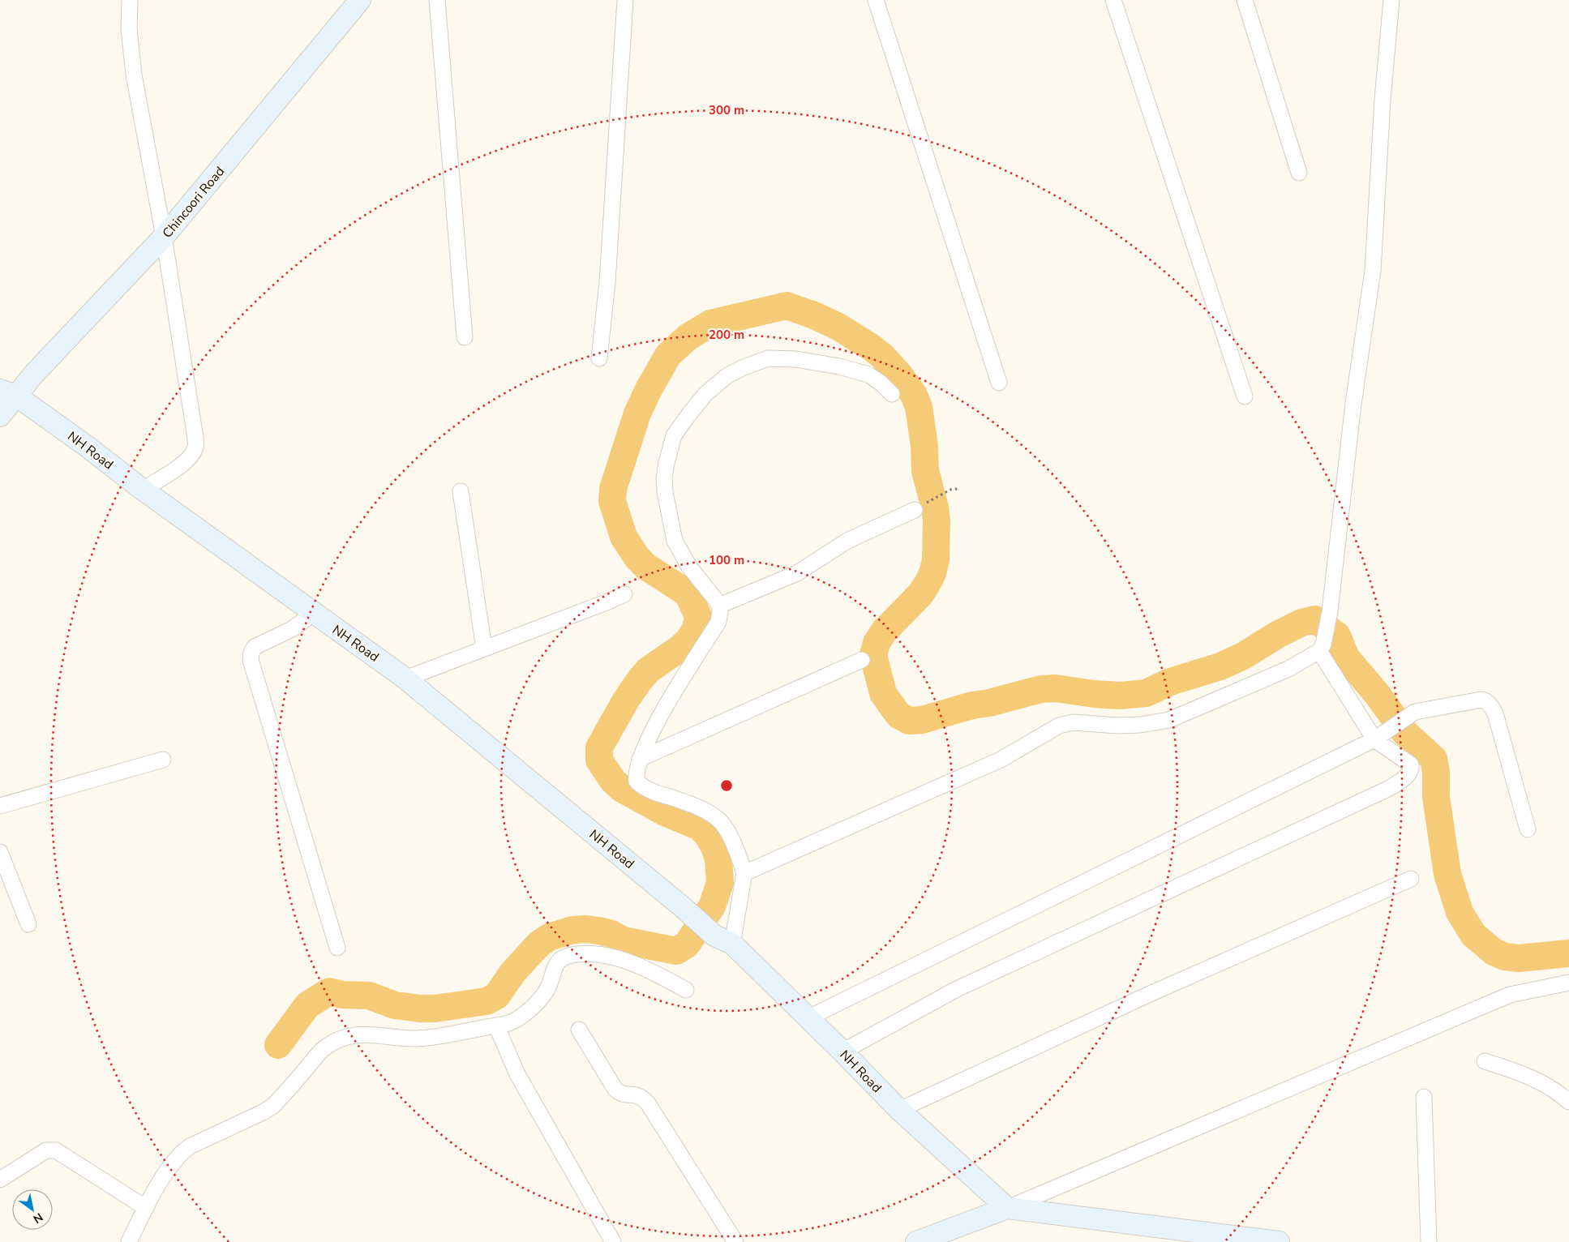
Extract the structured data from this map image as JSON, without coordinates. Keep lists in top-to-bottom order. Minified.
{"streets":{"main road":["Chincoori Road","NH Road"]},"crossings":[["Chincoori Road","NH Road"]],"north":"bottom right","rings":["300 m","200 m","100 m"]}
